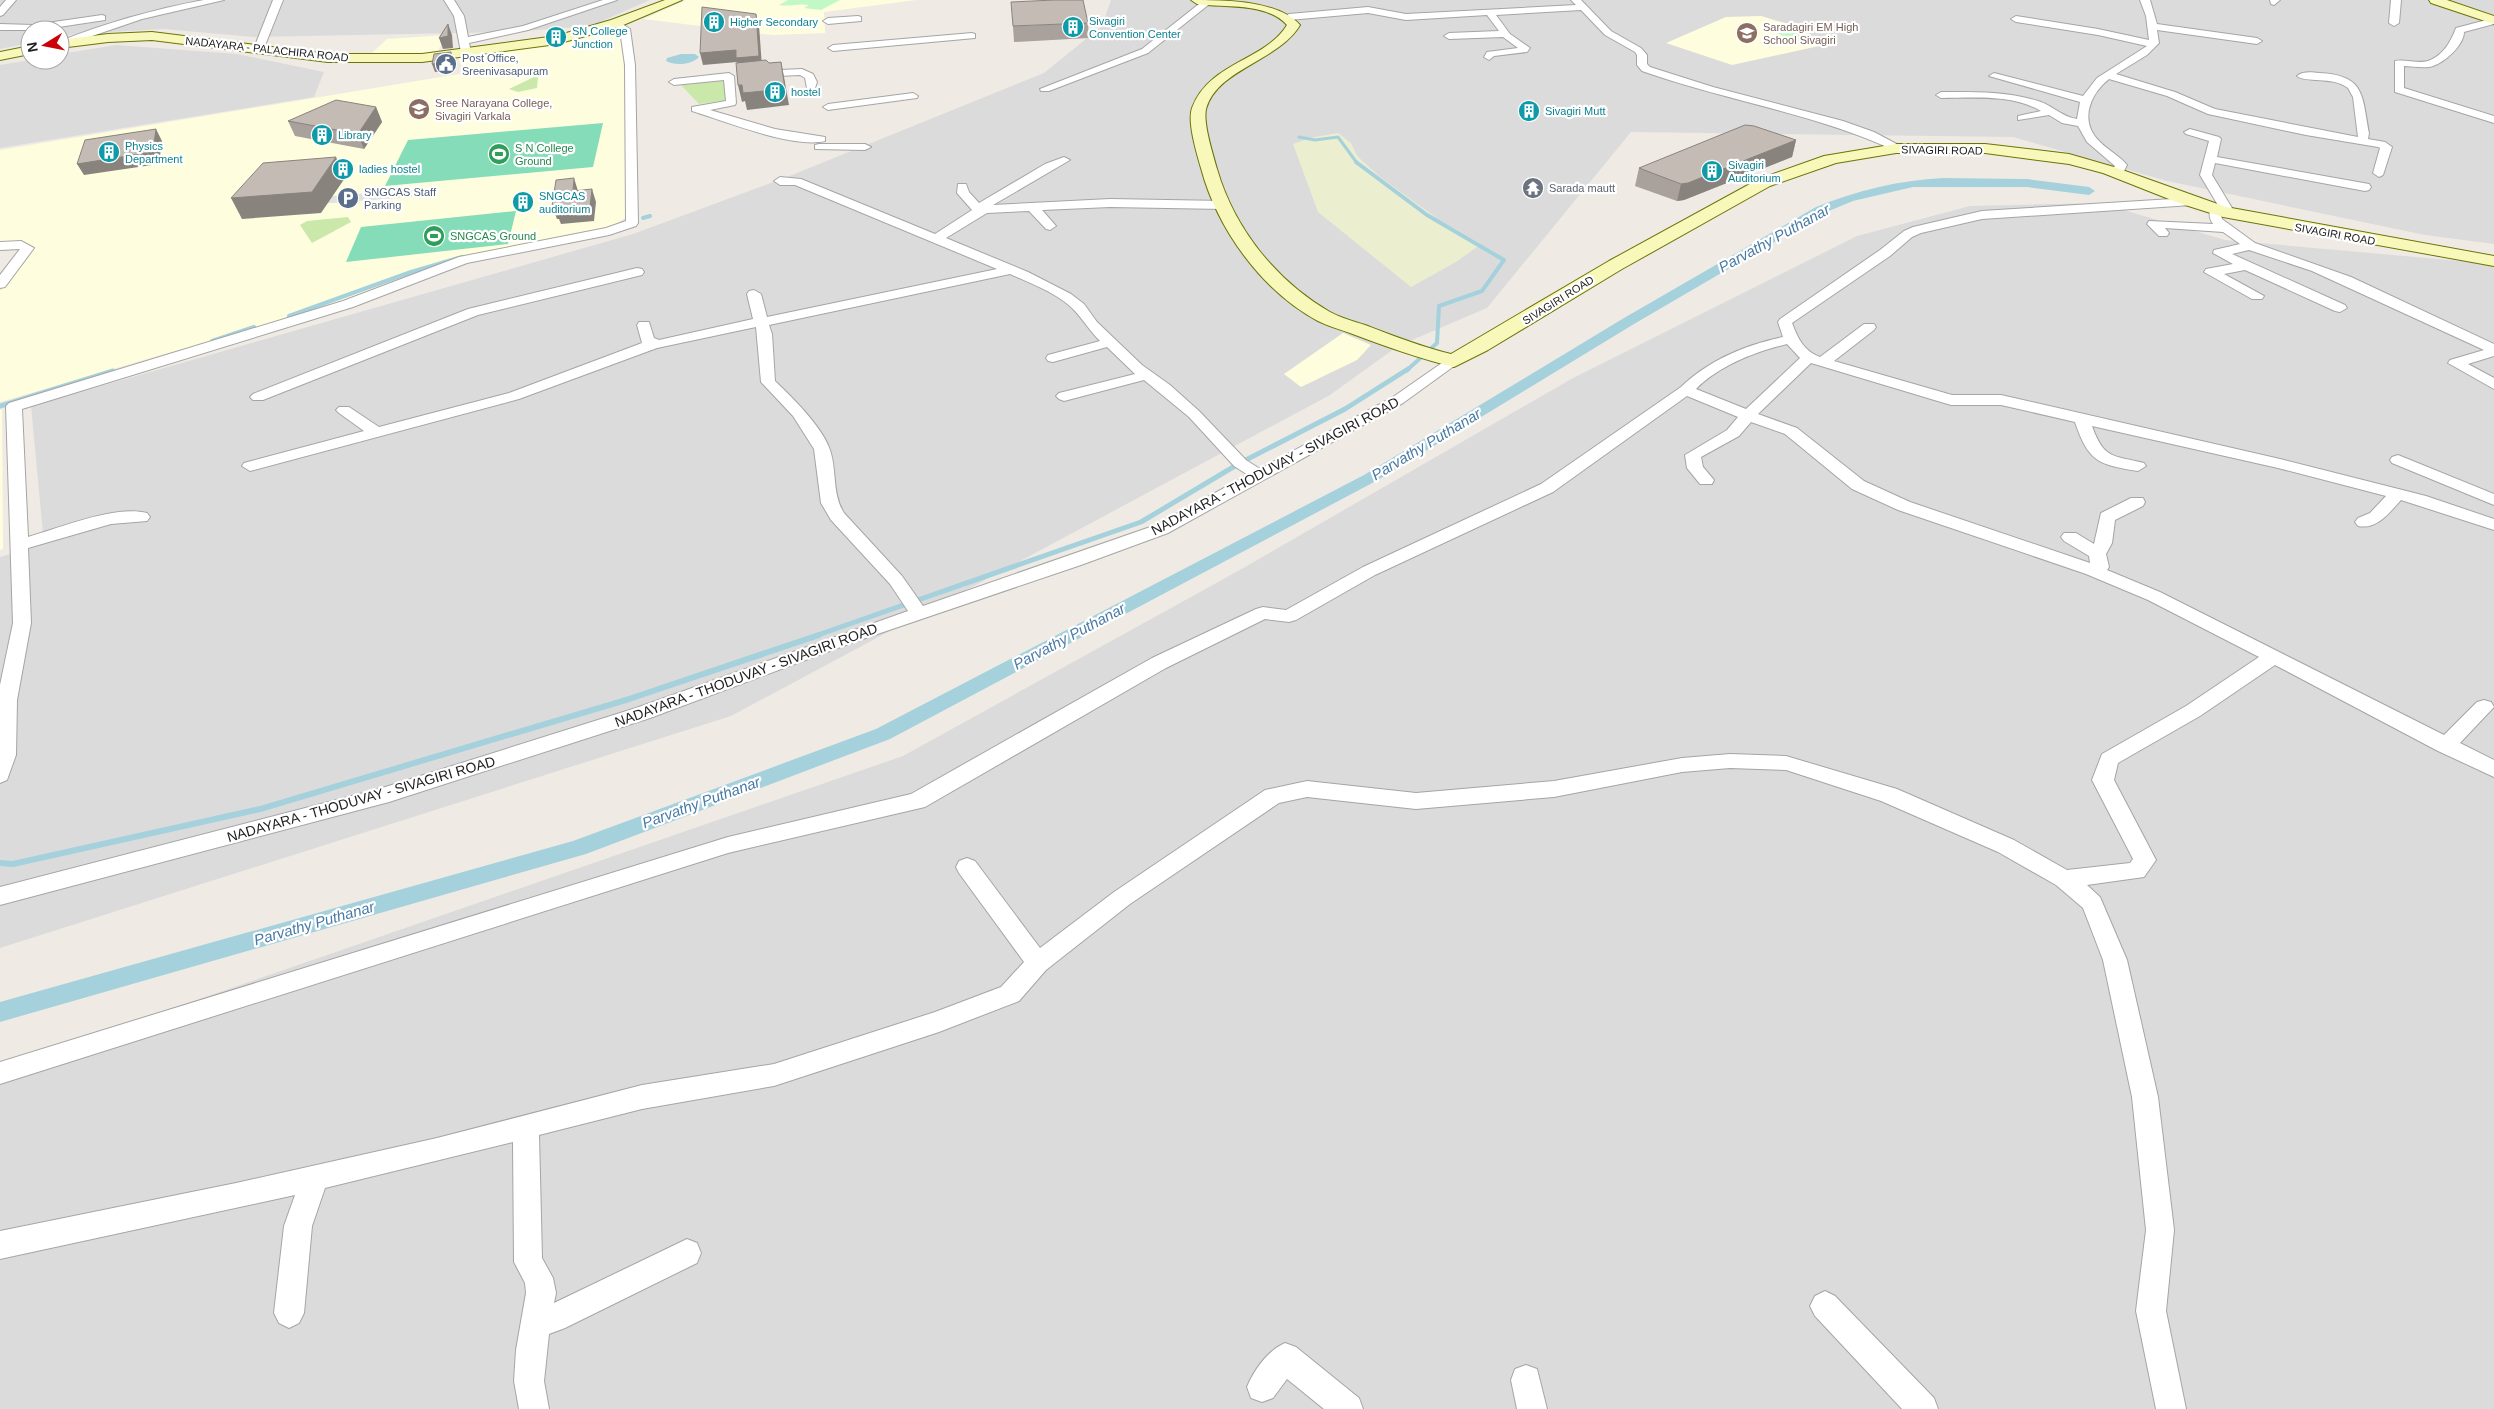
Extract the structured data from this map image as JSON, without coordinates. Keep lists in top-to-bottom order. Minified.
{"streets":{"main road":["NADAYARA - PALACHIRA ROAD","SIVAGIRI ROAD"],"street":["NADAYARA - THODUVAY - SIVAGIRI ROAD"]},"crossings":[["SIVAGIRI ROAD","NADAYARA - THODUVAY - SIVAGIRI ROAD"]],"water":["Parvathy Puthanar"],"places":{"building":["Higher Secondary","Sivagiri Convention Center","SN College Junction","hostel","Sivagiri Mutt","Library","Physics Department","ladies hostel","Sivagiri Auditorium","SNGCAS auditorium"],"school or university":["Saradagiri EM High School Sivagiri","Sree Narayana College, Sivagiri Varkala"],"public building":["Post Office, Sreenivasapuram"],"sports":["S N College Ground","SNGCAS Ground"],"temple":["Sarada mautt"],"parking":["SNGCAS Staff Parking"]},"north":"left"}
